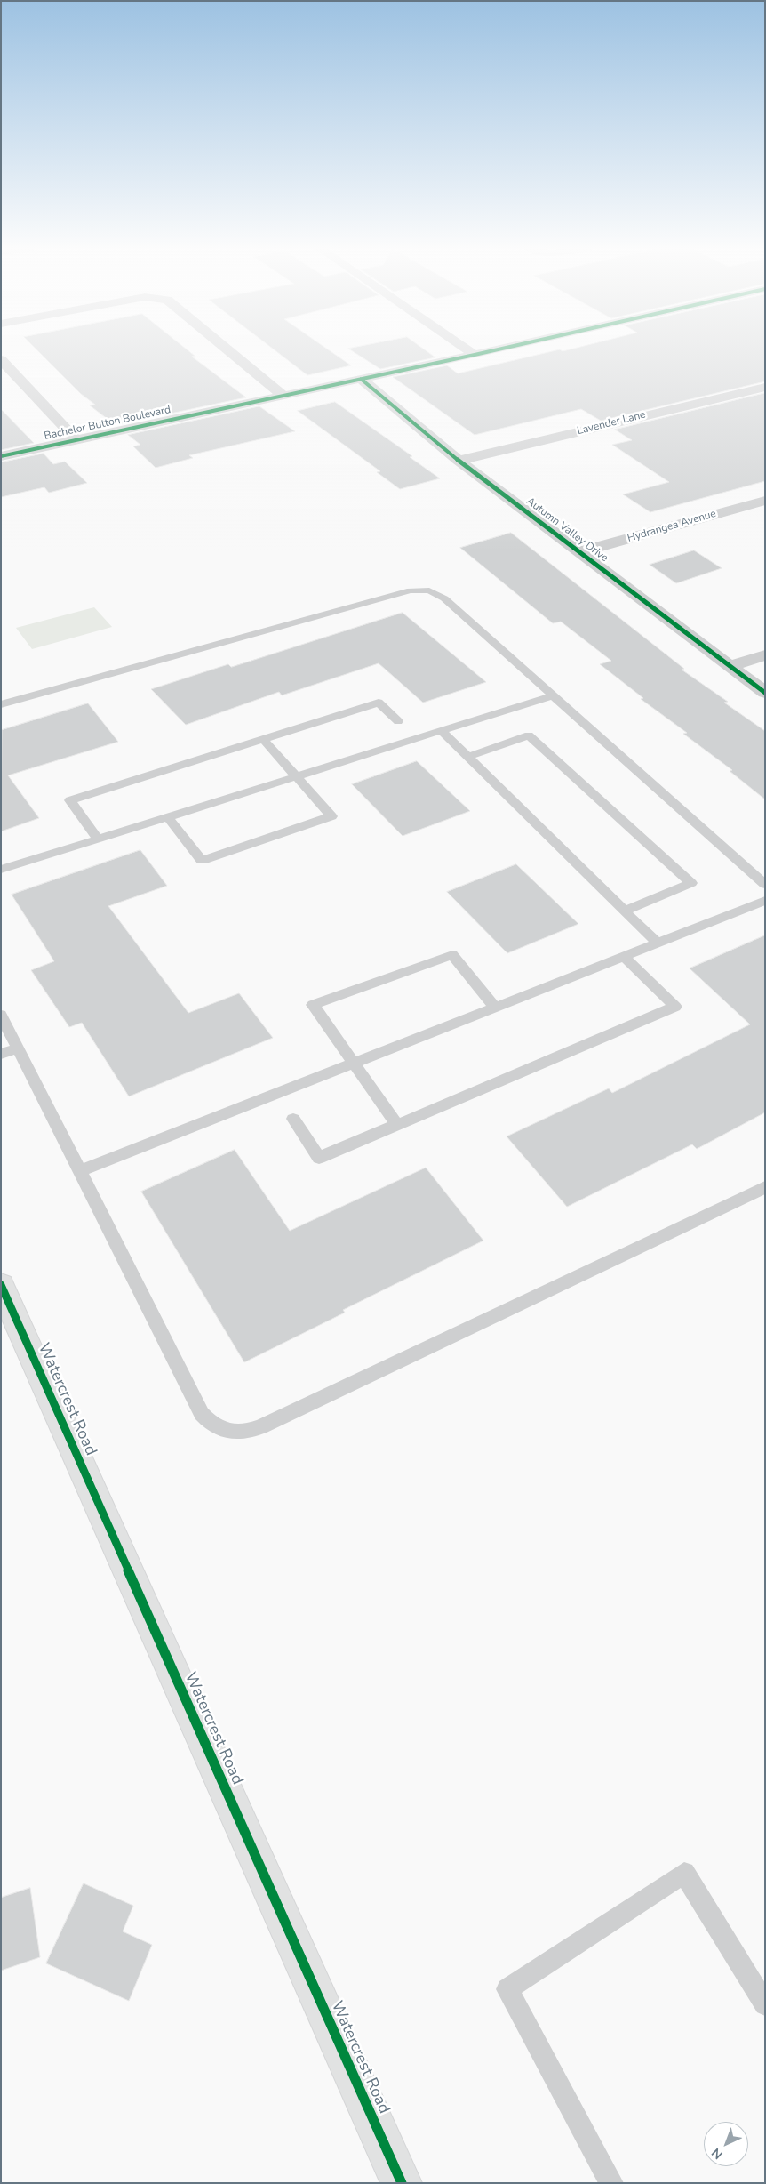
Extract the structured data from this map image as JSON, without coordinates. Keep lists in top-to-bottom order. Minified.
{"streets":{"street":["Bachelor Button Boulevard","Lavender Lane","Hydrangea Avenue","Autumn Valley Drive","Watercrest Road"]},"crossings":[["Bachelor Button Boulevard","Autumn Valley Drive"],["Lavender Lane","Autumn Valley Drive"],["Hydrangea Avenue","Autumn Valley Drive"]],"north":"bottom left"}
